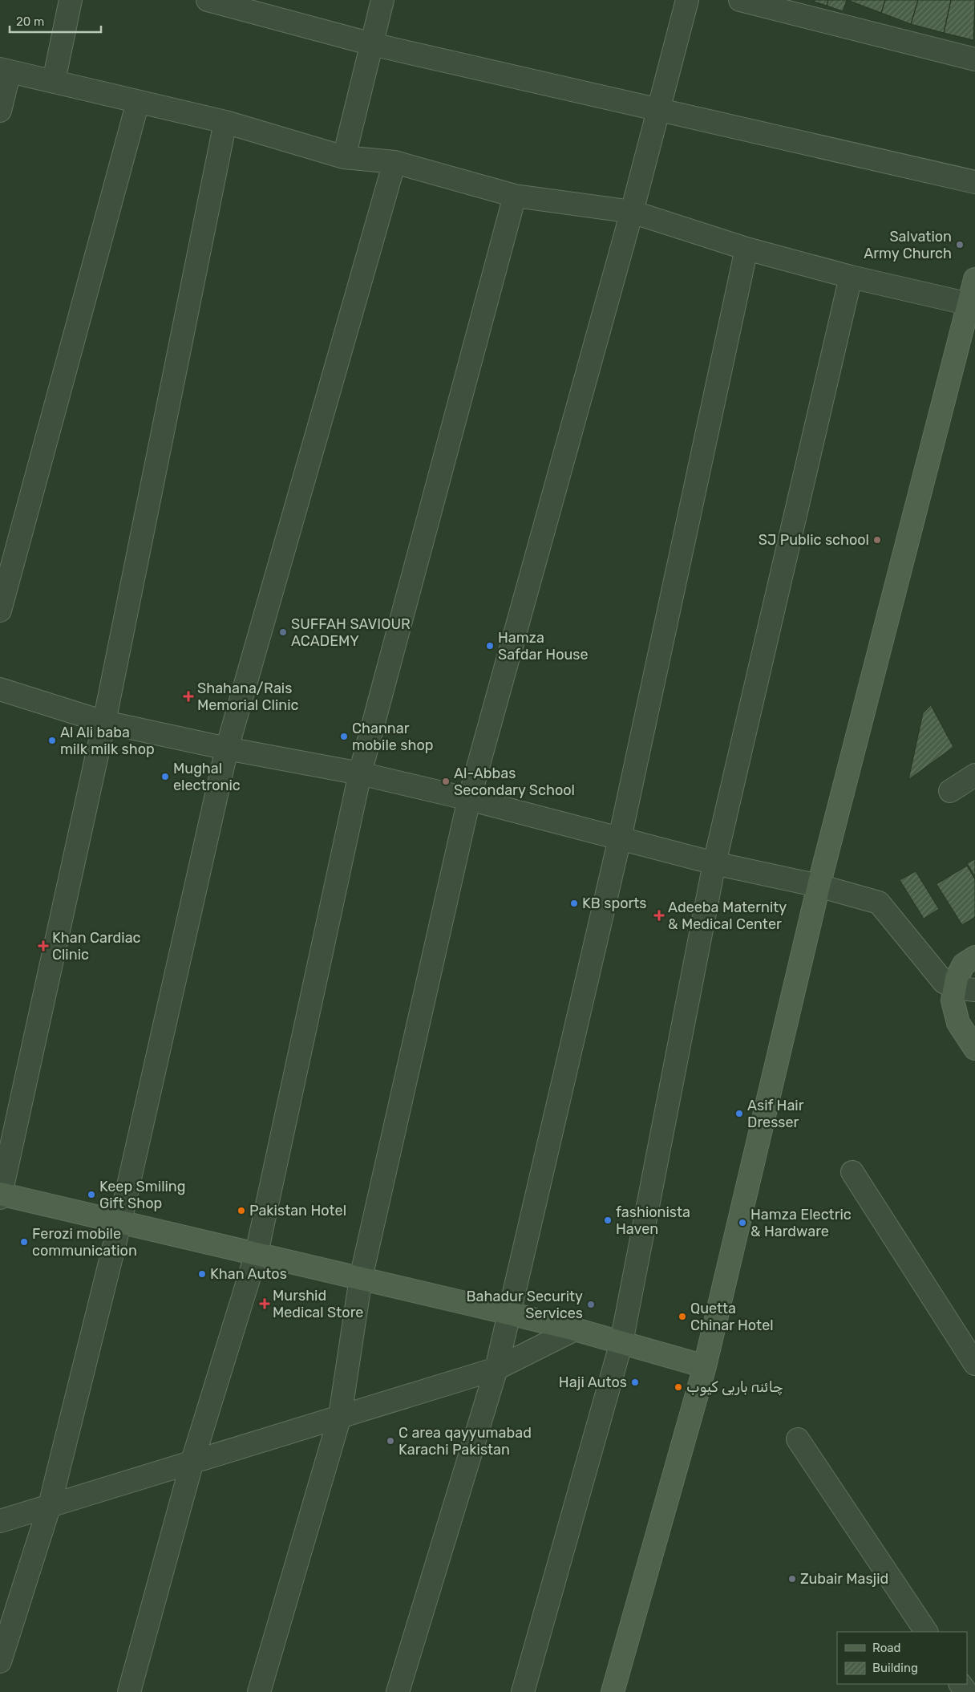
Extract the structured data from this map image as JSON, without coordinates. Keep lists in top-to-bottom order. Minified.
{"places":{"other":["Salvation Army Church","SJ Public school","SUFFAH SAVIOUR ACADEMY","Hamza Safdar House","Channar mobile shop","Al Ali baba milk milk shop","Mughal electronic","Al-Abbas Secondary School","KB sports","Asif Hair Dresser","Keep Smiling Gift Shop","Pakistan Hotel","fashionista Haven","Hamza Electric & Hardware","Ferozi mobile communication","Khan Autos","Bahadur Security Services","Quetta Chinar Hotel","Haji Autos","چائنہ باربی کیوب","C area qayyumabad Karachi Pakistan","Zubair Masjid"],"health":["Shahana/Rais Memorial Clinic","Adeeba Maternity & Medical Center","Khan Cardiac Clinic","Murshid Medical Store"]},"legend":["Road","Building"],"scale_bar":"20 m"}
